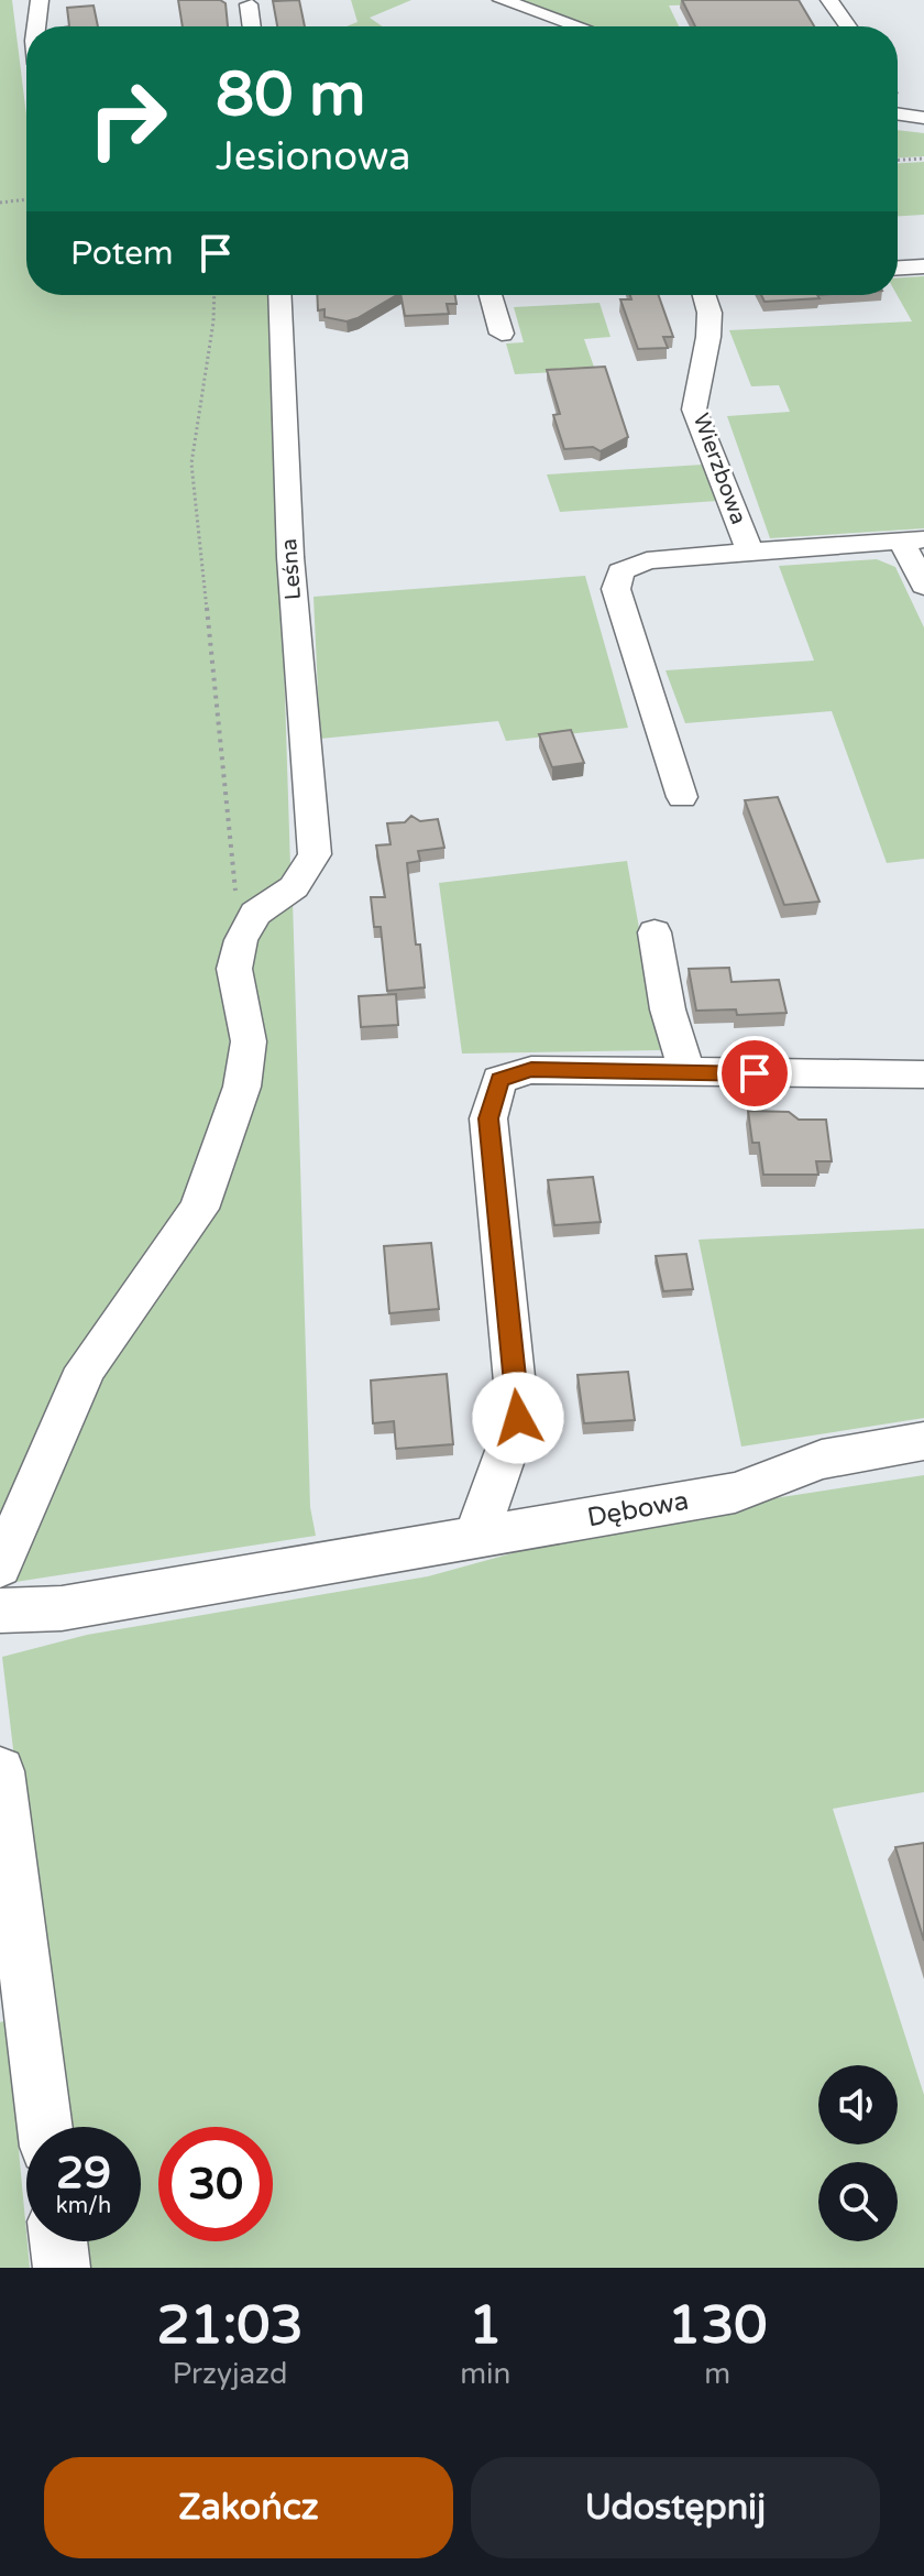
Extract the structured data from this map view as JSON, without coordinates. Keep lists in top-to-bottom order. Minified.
{"streets":{"street":["Wierzbowa","Leśna","Dębowa"]},"page":{"turn":["80 m","Jesionowa"],"then":"Potem","speed":"29 km/h","limit":"30","eta":["21:03","Przyjazd","1","min","130","m"],"buttons":["Zakończ","Udostępnij"]}}
